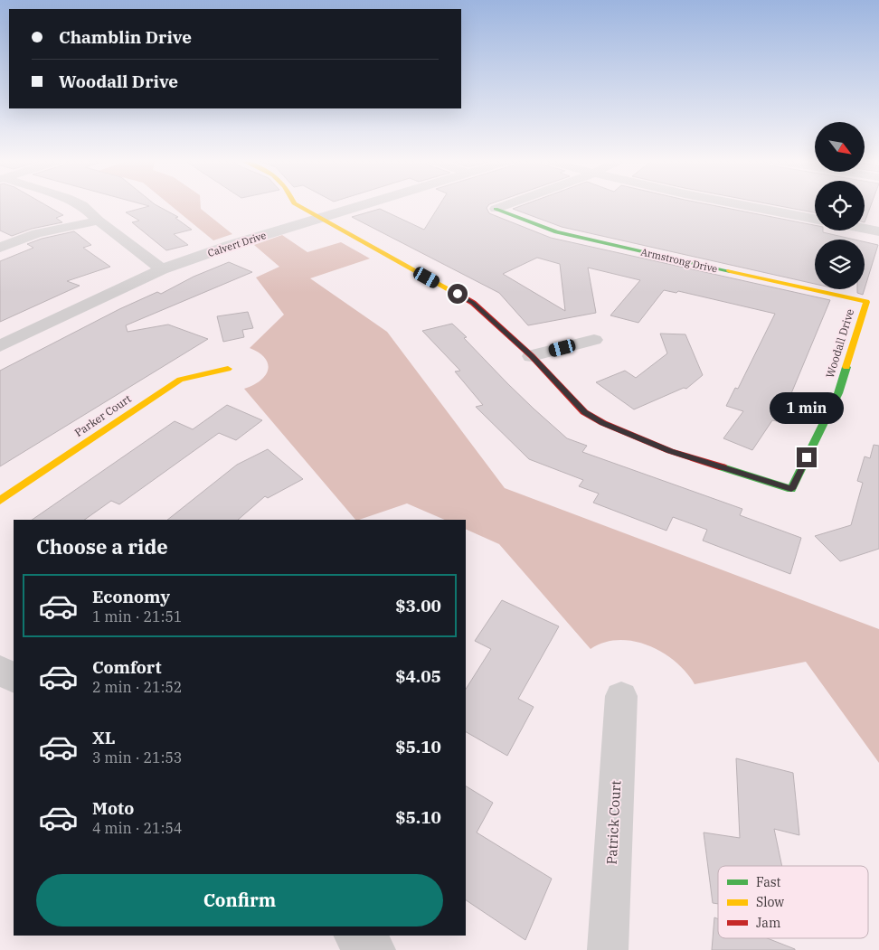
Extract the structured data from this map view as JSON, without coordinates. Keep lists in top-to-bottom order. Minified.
{"streets":{"street":["Calvert Drive","Armstrong Drive","Woodall Drive","Parker Court","Patrick Court"]},"crossings":[["Armstrong Drive","Woodall Drive"]],"legend":["Fast","Slow","Jam"],"north":"bottom right","page":{"banner":["Chamblin Drive","Woodall Drive"],"bubble":"1 min","heading":"Choose a ride","list":[{"name":"Economy","note":"1 min · 21:51","value":"$3.00"},{"name":"Comfort","note":"2 min · 21:52","value":"$4.05"},{"name":"XL","note":"3 min · 21:53","value":"$5.10"},{"name":"Moto","note":"4 min · 21:54","value":"$5.10"}],"buttons":"Confirm"}}
